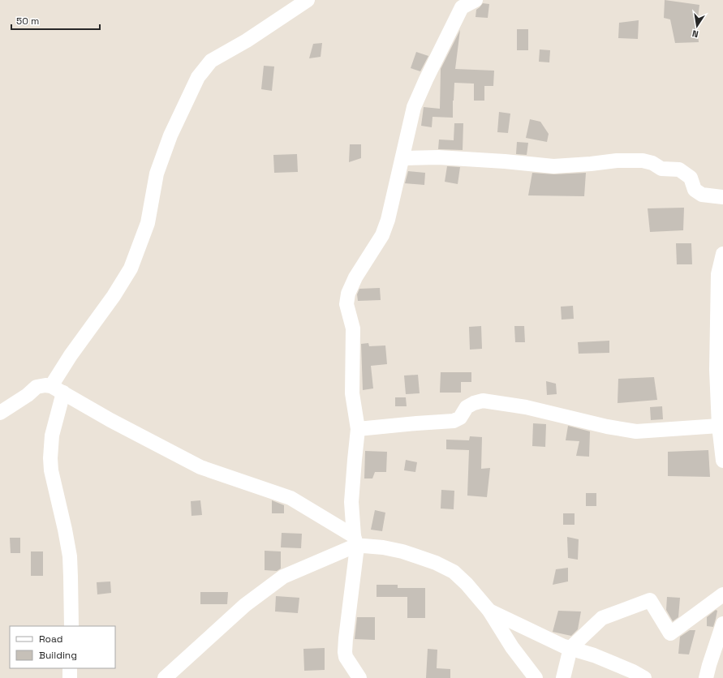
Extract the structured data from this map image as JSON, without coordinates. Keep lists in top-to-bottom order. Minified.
{"legend":["Road","Building"],"scale_bar":"50 m","north":"bottom"}
